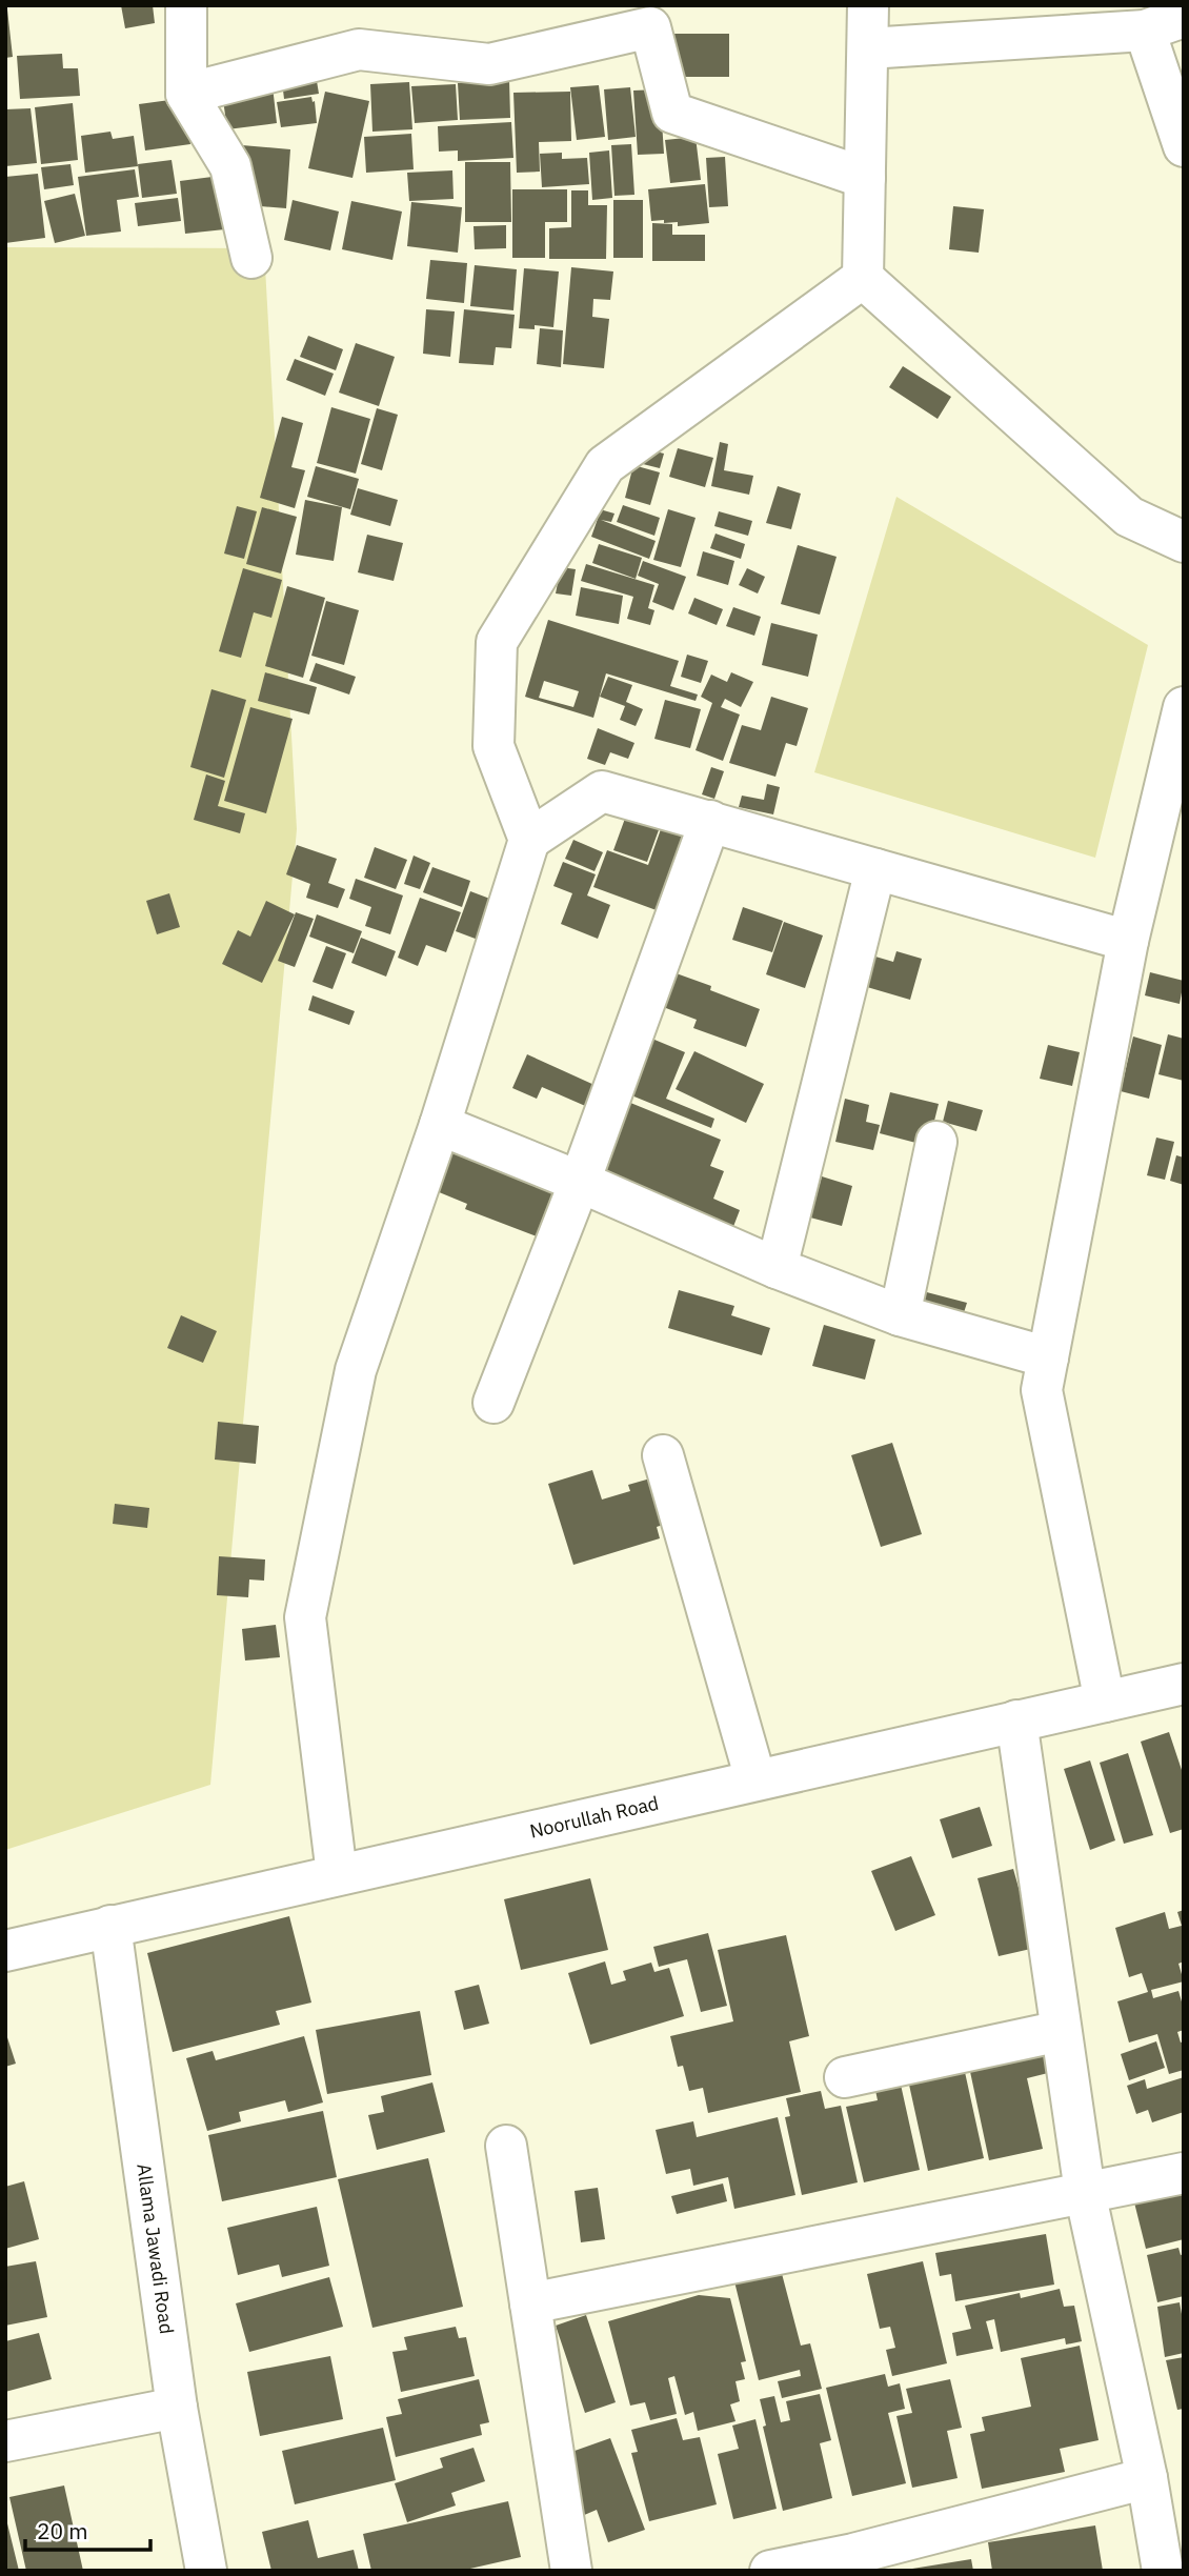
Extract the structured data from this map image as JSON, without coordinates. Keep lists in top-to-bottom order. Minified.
{"streets":{"street":["Noorullah Road","Allama Jawadi Road"]},"crossings":[["Noorullah Road","Allama Jawadi Road"]],"scale_bar":"20 m"}
